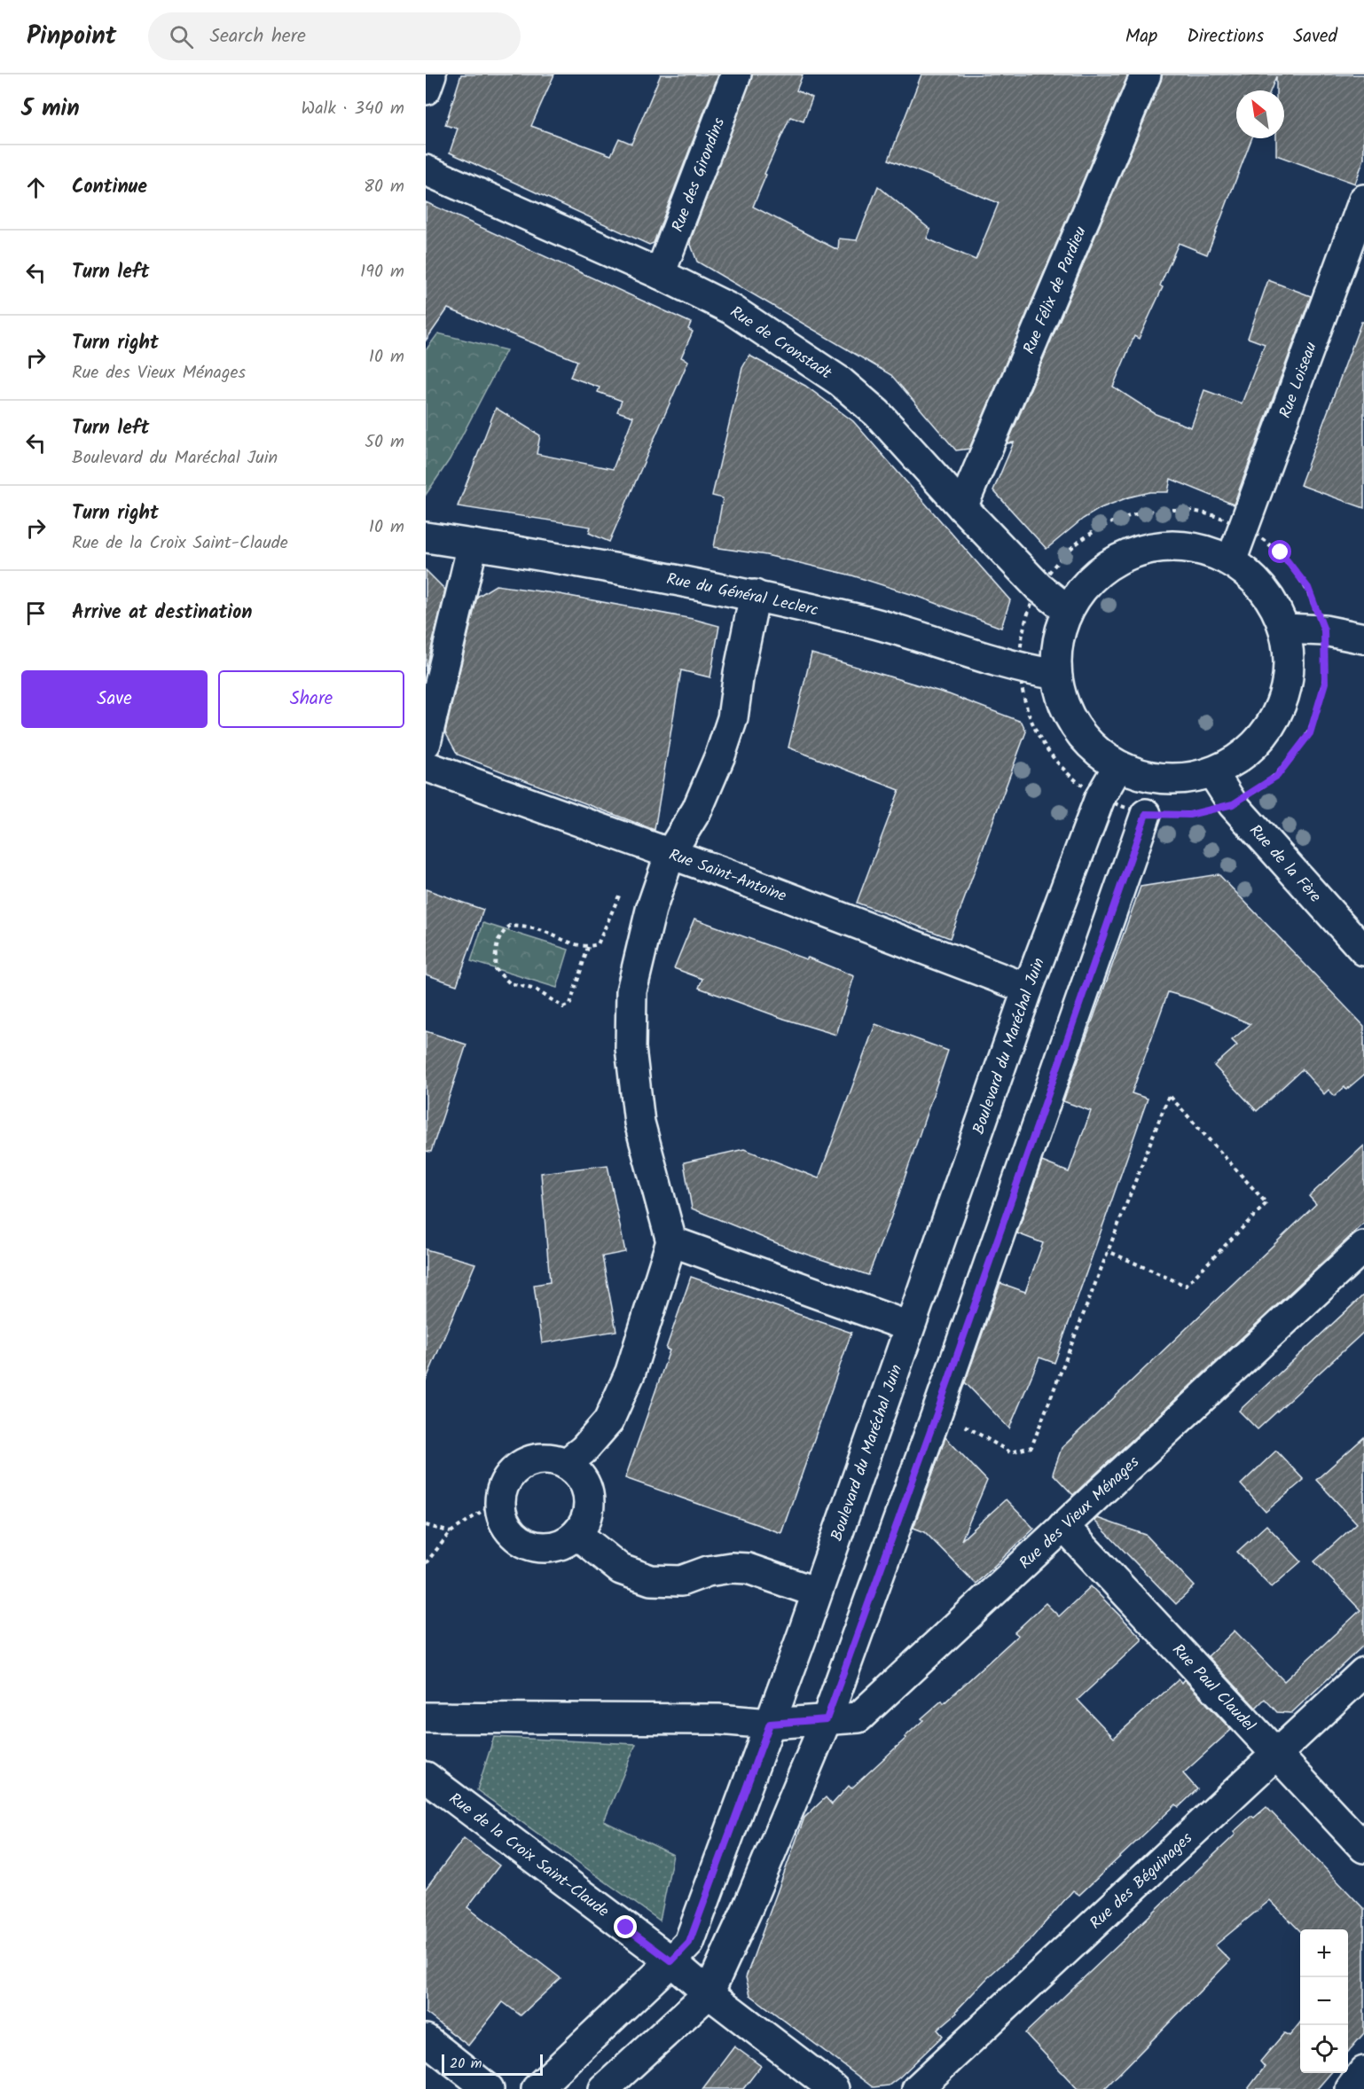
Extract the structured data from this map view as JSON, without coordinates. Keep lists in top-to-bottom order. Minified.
{"streets":{"street":["Rue des Girondins","Rue Félix de Pardieu","Rue de Cronstadt","Rue Loiseau","Rue du Général Leclerc","Rue de la Fère","Rue Saint-Antoine","Boulevard du Maréchal Juin","Rue des Vieux Ménages","Rue Paul Claudel","Rue de la Croix Saint-Claude","Rue des Béguinages"]},"crossings":[["Rue des Girondins","Rue de Cronstadt"],["Rue Félix de Pardieu","Rue de Cronstadt"],["Rue Saint-Antoine","Boulevard du Maréchal Juin"],["Boulevard du Maréchal Juin","Rue des Vieux Ménages"],["Boulevard du Maréchal Juin","Rue de la Croix Saint-Claude"],["Rue des Vieux Ménages","Rue Paul Claudel"],["Rue Paul Claudel","Rue des Béguinages"]],"scale_bar":"20 m","north":"top left","page":{"header":"Pinpoint","search":"Search here","nav":["Map","Directions","Saved"],"heading":["5 min","Walk · 340 m"],"list":[["Continue","80 m"],["Turn left","190 m"],["Turn right","Rue des Vieux Ménages","10 m"],["Turn left","Boulevard du Maréchal Juin","50 m"],["Turn right","Rue de la Croix Saint-Claude","10 m"],"Arrive at destination"],"buttons":["Save","Share"],"map_buttons":["+","−"],"scale":"20 m"}}
